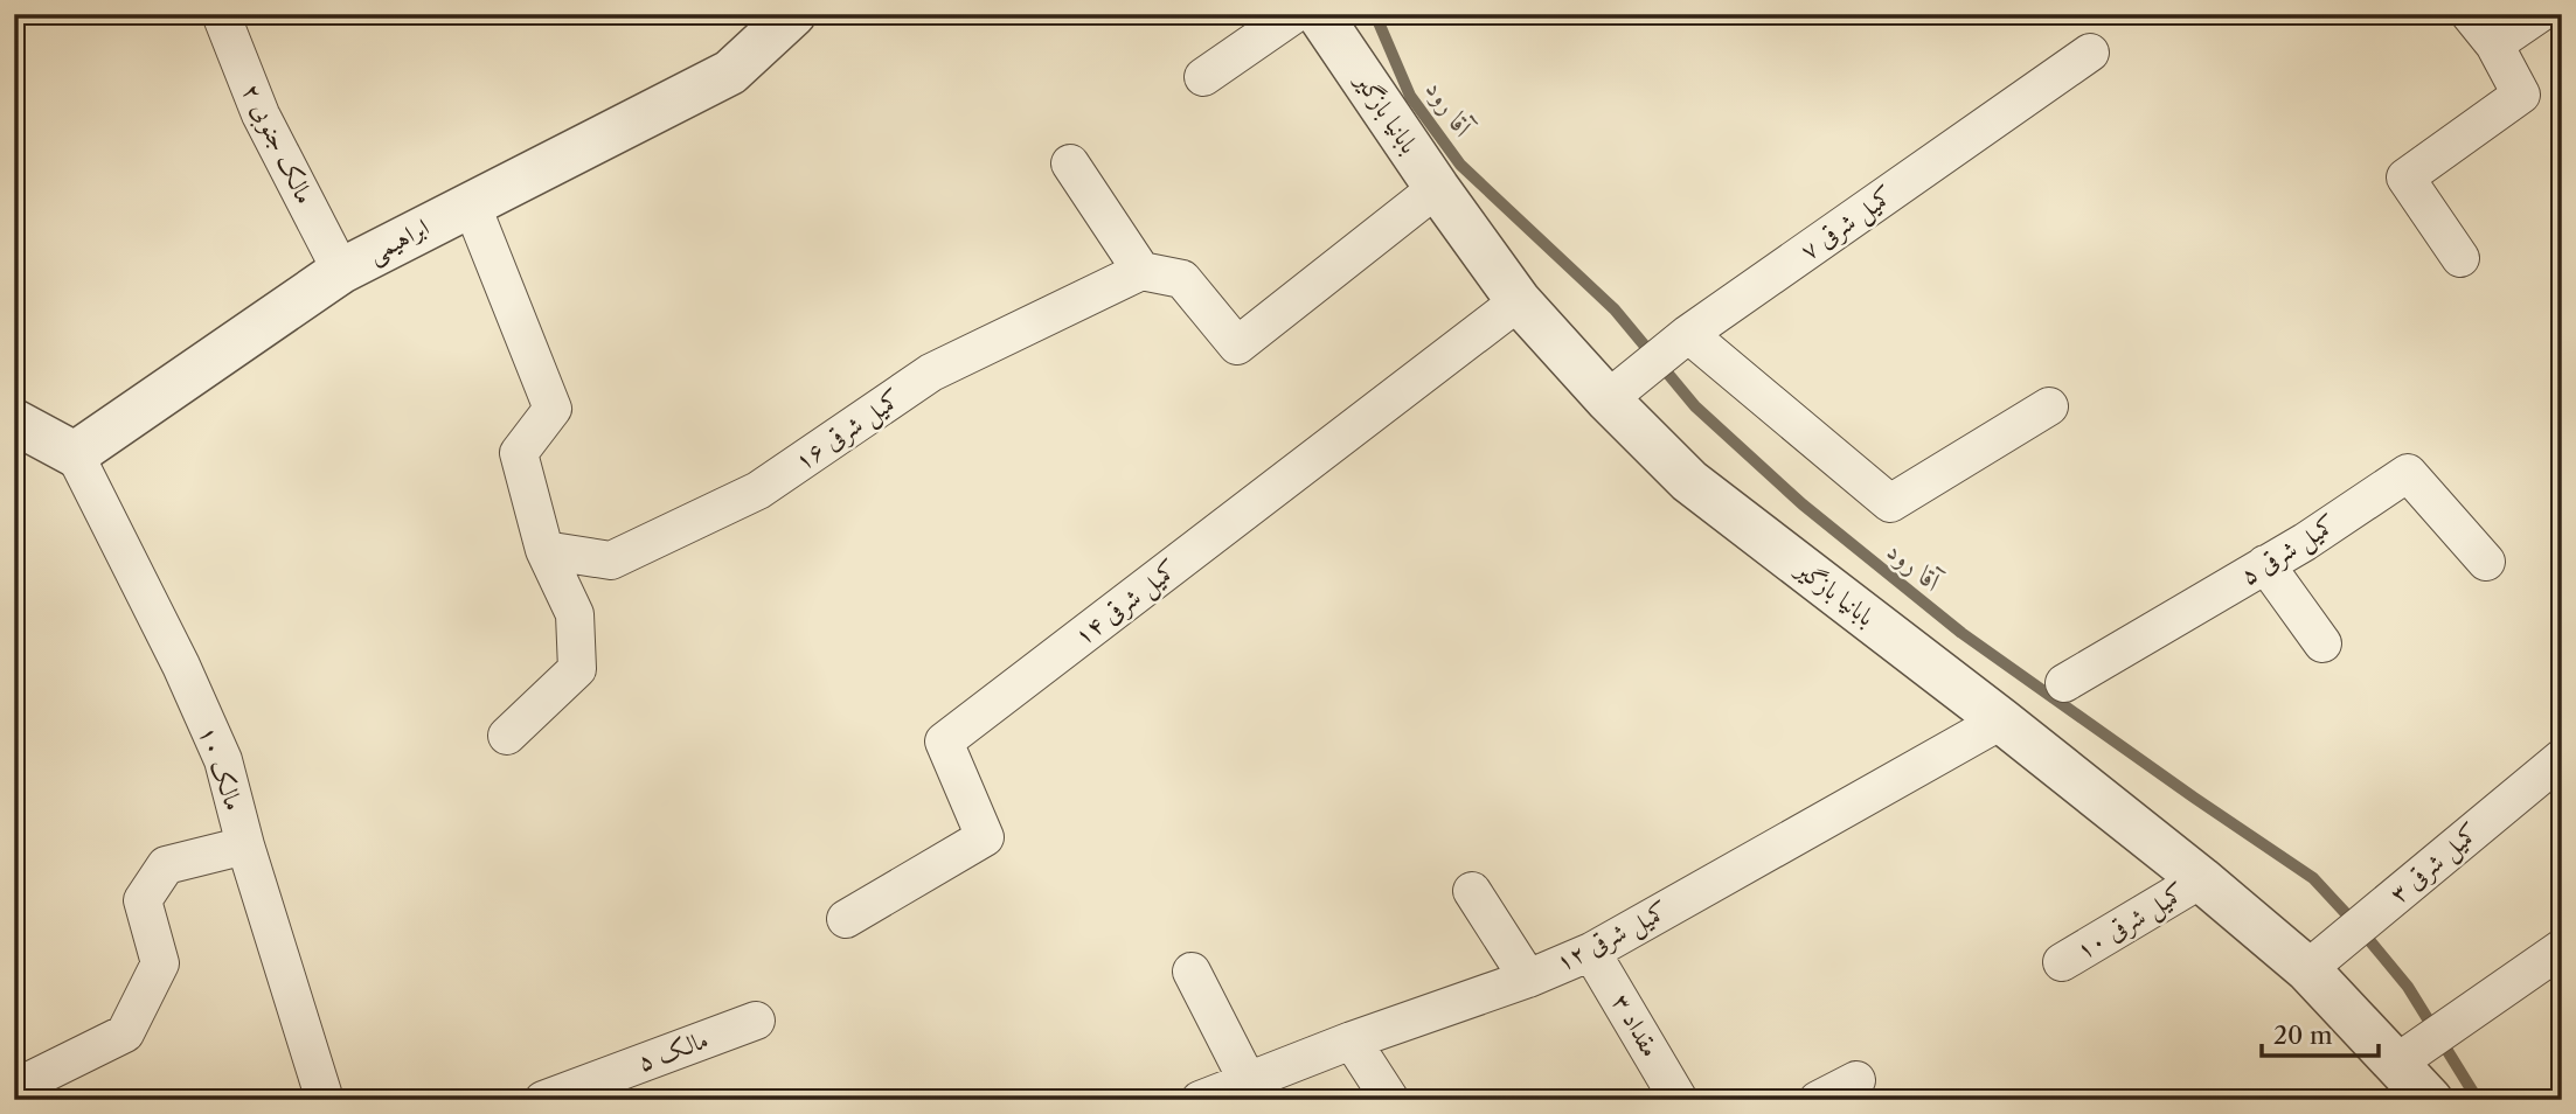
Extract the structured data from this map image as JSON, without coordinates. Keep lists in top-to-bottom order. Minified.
{"streets":{"street":["بابانیا بازگیر","مالک جنوبی ۲","کمیل شرقی ۷","ابراهیمی","کمیل شرقی ۱۶","کمیل شرقی ۵","کمیل شرقی ۱۴","مالک ۱۰","کمیل شرقی ۳","کمیل شرقی ۱۰","کمیل شرقی ۱۲","مقداد ۳","مالک ۵"]},"crossings":[["بابانیا بازگیر","کمیل شرقی ۷"],["بابانیا بازگیر","کمیل شرقی ۱۴"],["بابانیا بازگیر","کمیل شرقی ۳"],["بابانیا بازگیر","کمیل شرقی ۱۰"],["بابانیا بازگیر","کمیل شرقی ۱۲"],["مالک جنوبی ۲","ابراهیمی"],["ابراهیمی","مالک ۱۰"],["کمیل شرقی ۱۲","مقداد ۳"]],"water":["آقا رود"],"scale_bar":"20 m"}
